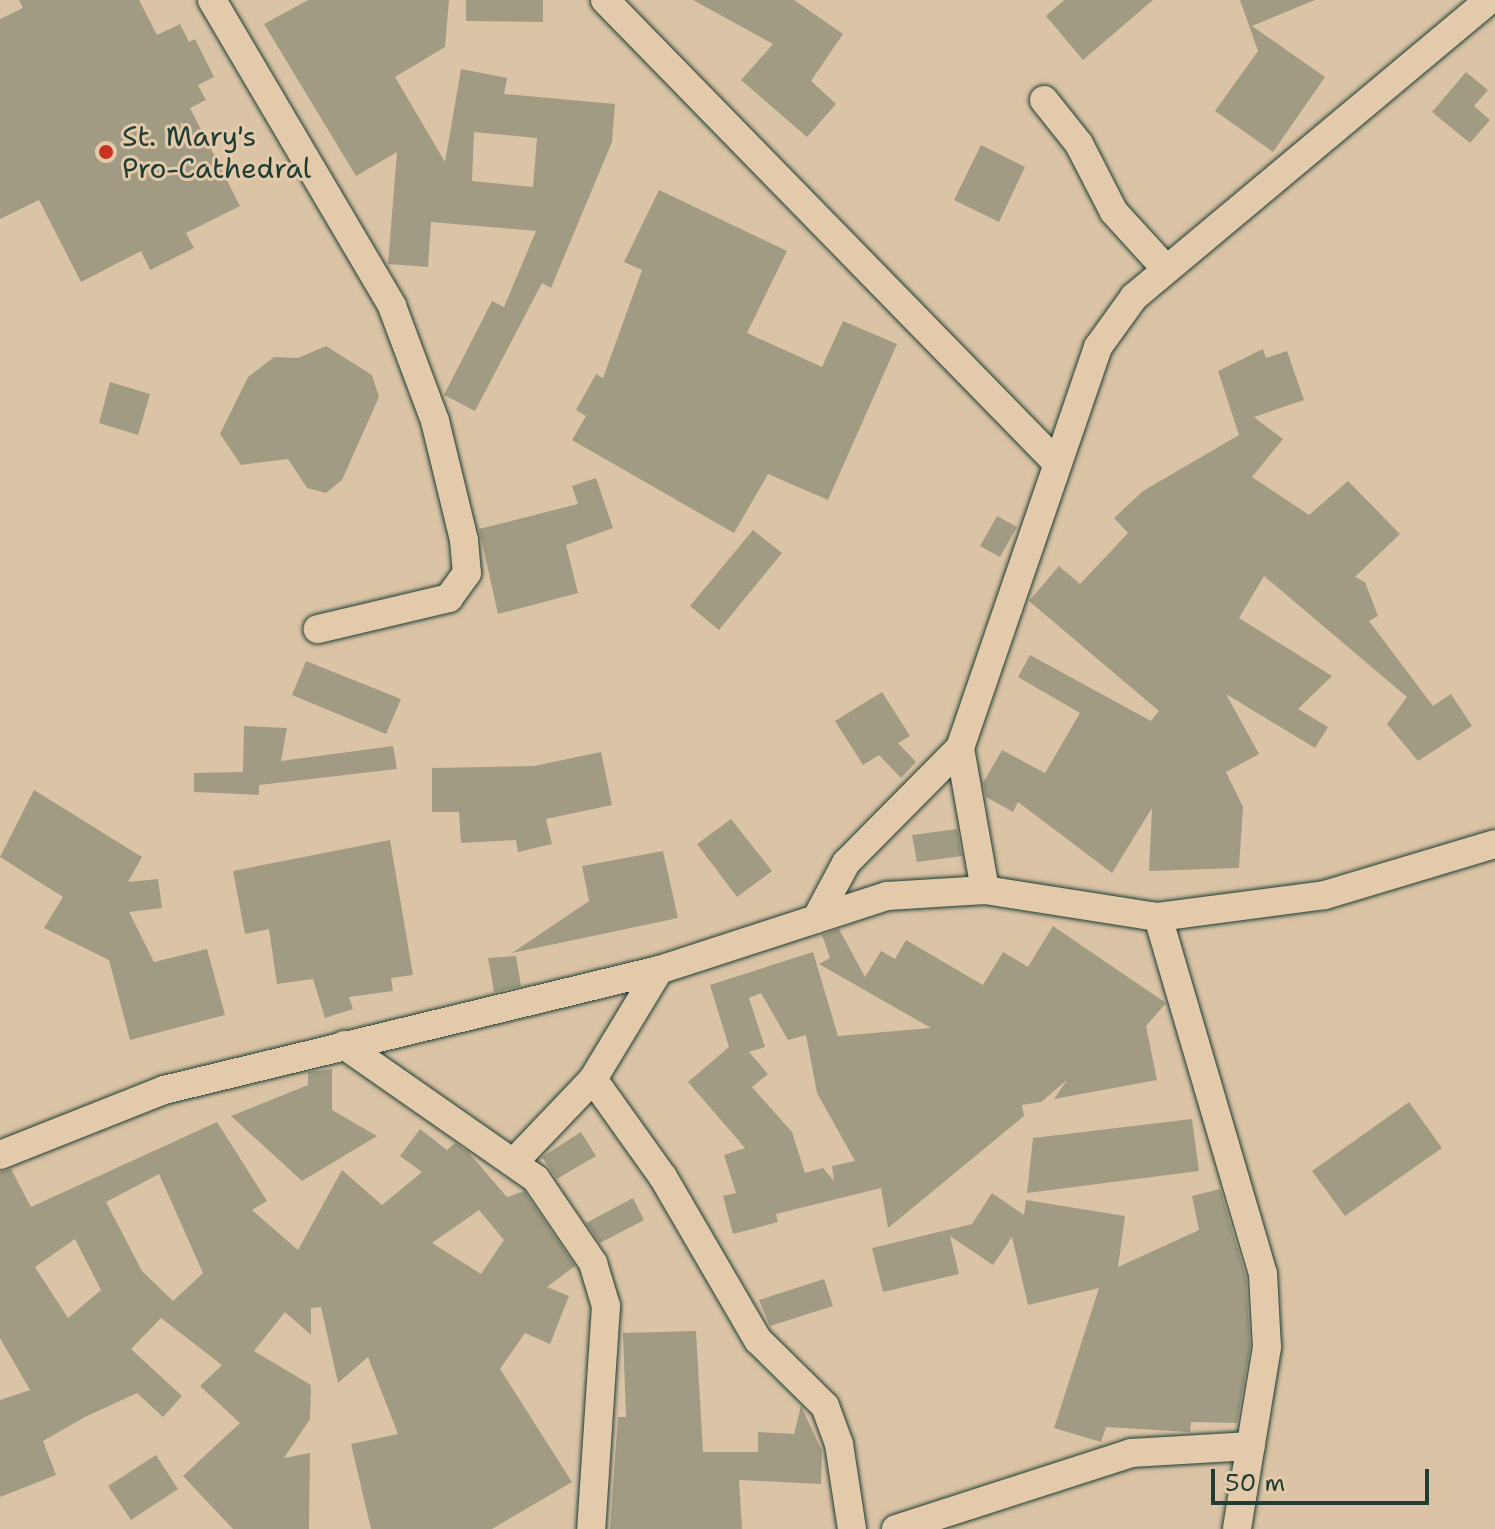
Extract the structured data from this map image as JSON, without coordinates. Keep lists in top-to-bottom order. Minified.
{"places":["St. Mary's Pro-Cathedral"],"scale_bar":"50 m"}
